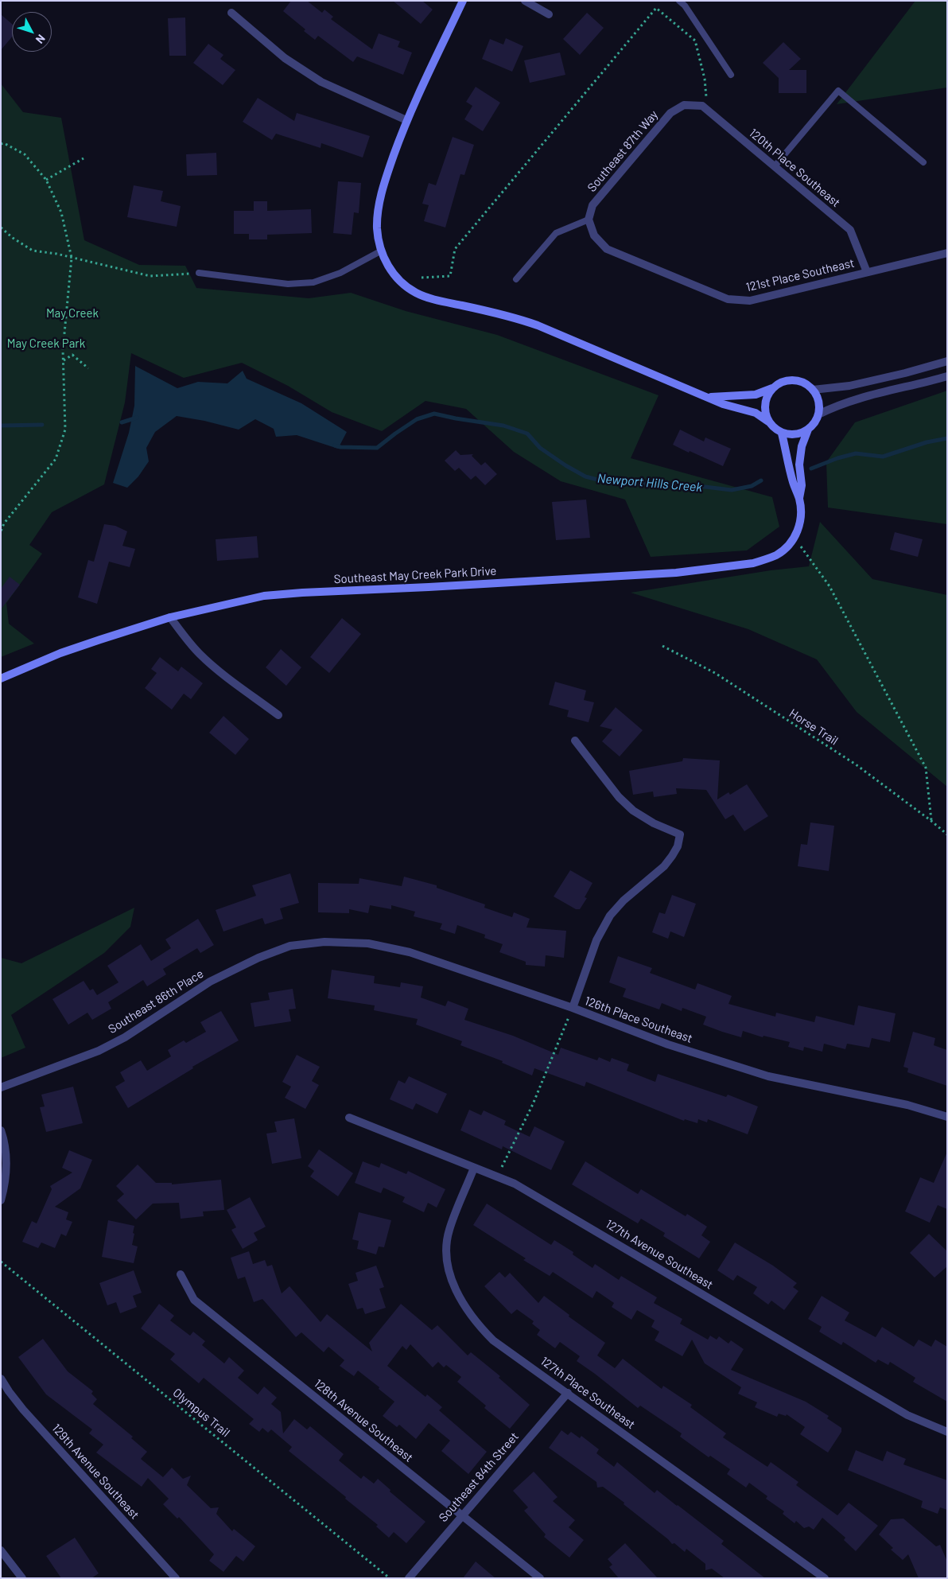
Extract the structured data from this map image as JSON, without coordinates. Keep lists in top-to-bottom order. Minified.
{"streets":{"street":["Southeast 87th Way","120th Place Southeast","121st Place Southeast","Southeast May Creek Park Drive","Southeast 86th Place","126th Place Southeast","127th Avenue Southeast","127th Place Southeast","128th Avenue Southeast","129th Avenue Southeast","Southeast 84th Street"],"path":["Horse Trail","Olympus Trail"]},"crossings":[["Southeast 87th Way","120th Place Southeast"],["Southeast 87th Way","121st Place Southeast"],["120th Place Southeast","121st Place Southeast"],["Southeast 86th Place","126th Place Southeast"],["127th Avenue Southeast","127th Place Southeast"],["127th Place Southeast","Southeast 84th Street"],["128th Avenue Southeast","Southeast 84th Street"]],"water":["Newport Hills Creek"],"parks":["May Creek","May Creek Park"],"north":"bottom right"}
